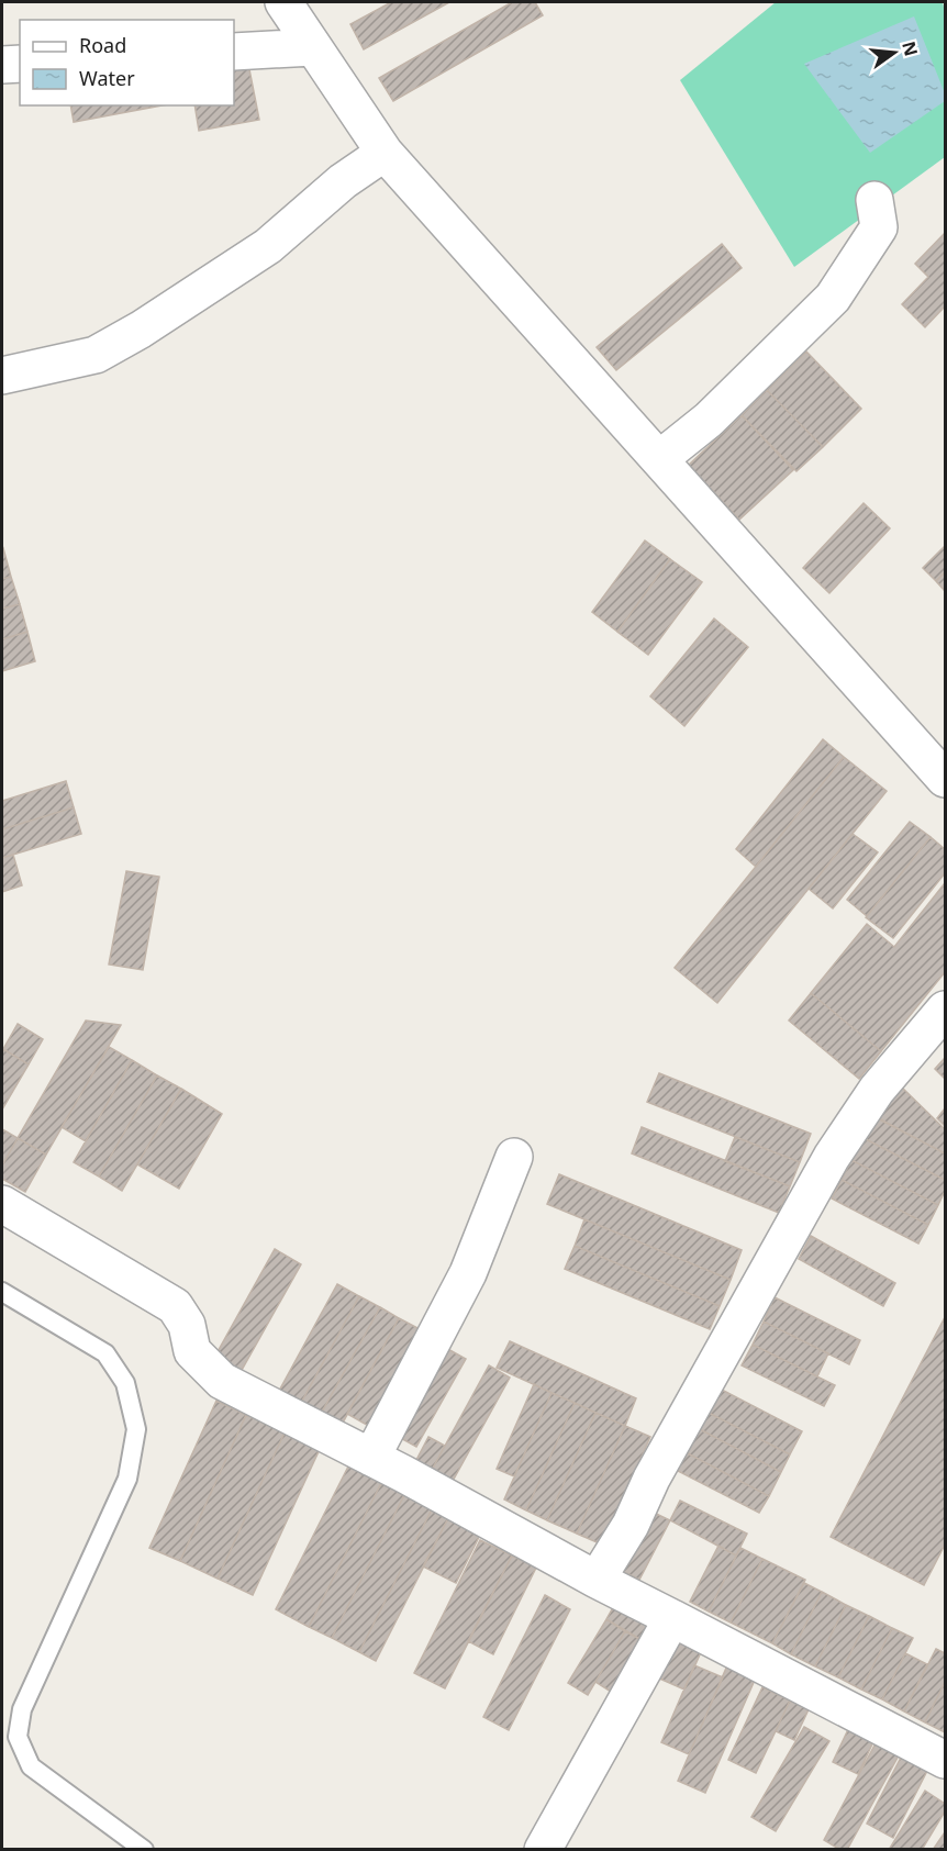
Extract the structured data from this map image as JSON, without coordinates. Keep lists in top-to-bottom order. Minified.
{"legend":["Road","Water"],"north":"right"}
